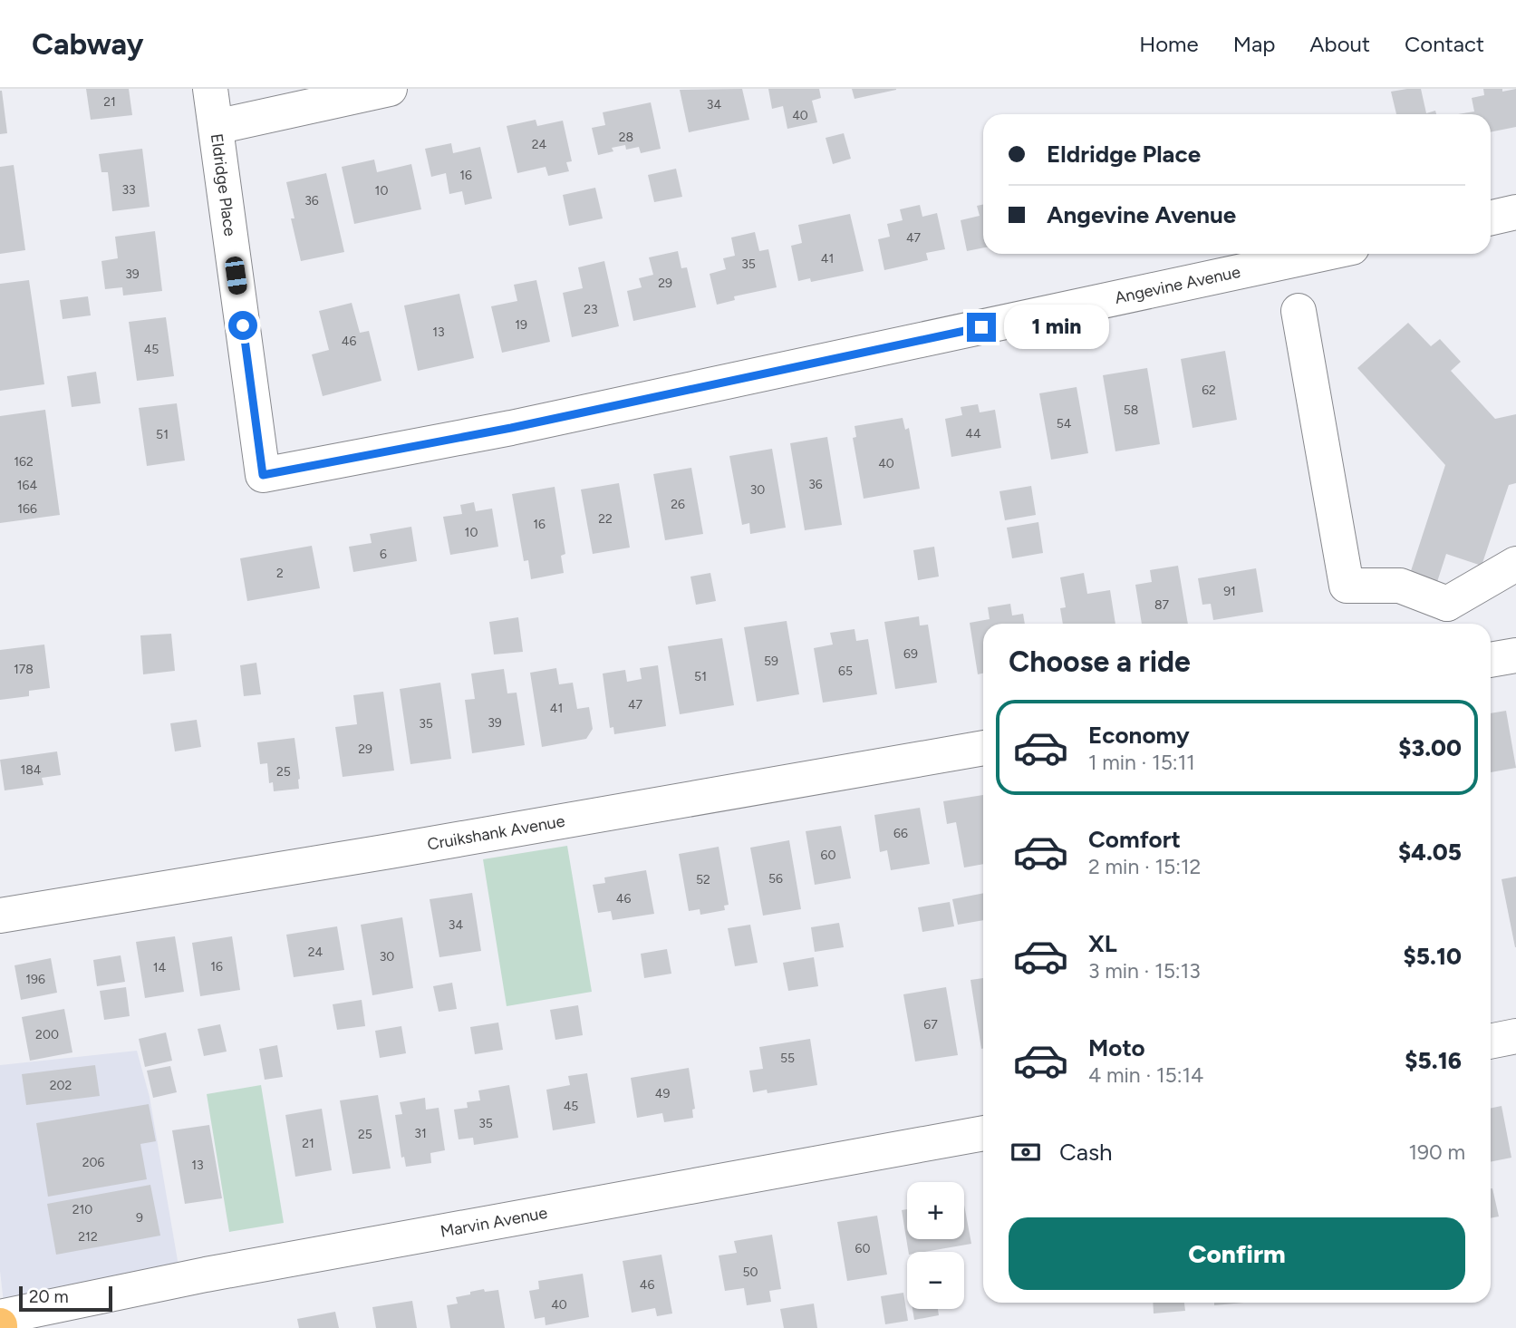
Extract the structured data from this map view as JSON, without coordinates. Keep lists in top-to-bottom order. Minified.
{"streets":{"street":["Eldridge Place","Angevine Avenue","Cruikshank Avenue","Marvin Avenue"]},"crossings":[["Eldridge Place","Angevine Avenue"]],"house_numbers":["21","34","40","28","24","16","33","10","36","47","41","35","39","29","23","19","13","46","45","62","58","54","44","51","162","40","36","164","30","26","166","22","16","10","6","2","91","87","69","59","178","65","51","47","41","39","35","29","184","25","66","60","56","52","46","34","24","30","16","14","196","67","200","55","202","49","45","35","31","25","21","206","13","210","9","212","60","50","46","40"],"scale_bar":"20 m","page":{"header":"Cabway","nav":["Home","Map","About","Contact"],"banner":["Eldridge Place","Angevine Avenue"],"bubble":"1 min","heading":"Choose a ride","list":[{"name":"Economy","note":"1 min · 15:11","value":"$3.00"},{"name":"Comfort","note":"2 min · 15:12","value":"$4.05"},{"name":"XL","note":"3 min · 15:13","value":"$5.10"},{"name":"Moto","note":"4 min · 15:14","value":"$5.16"}],"pay":["Cash","190 m"],"map_buttons":["+","−"],"buttons":"Confirm","scale":"20 m"}}
